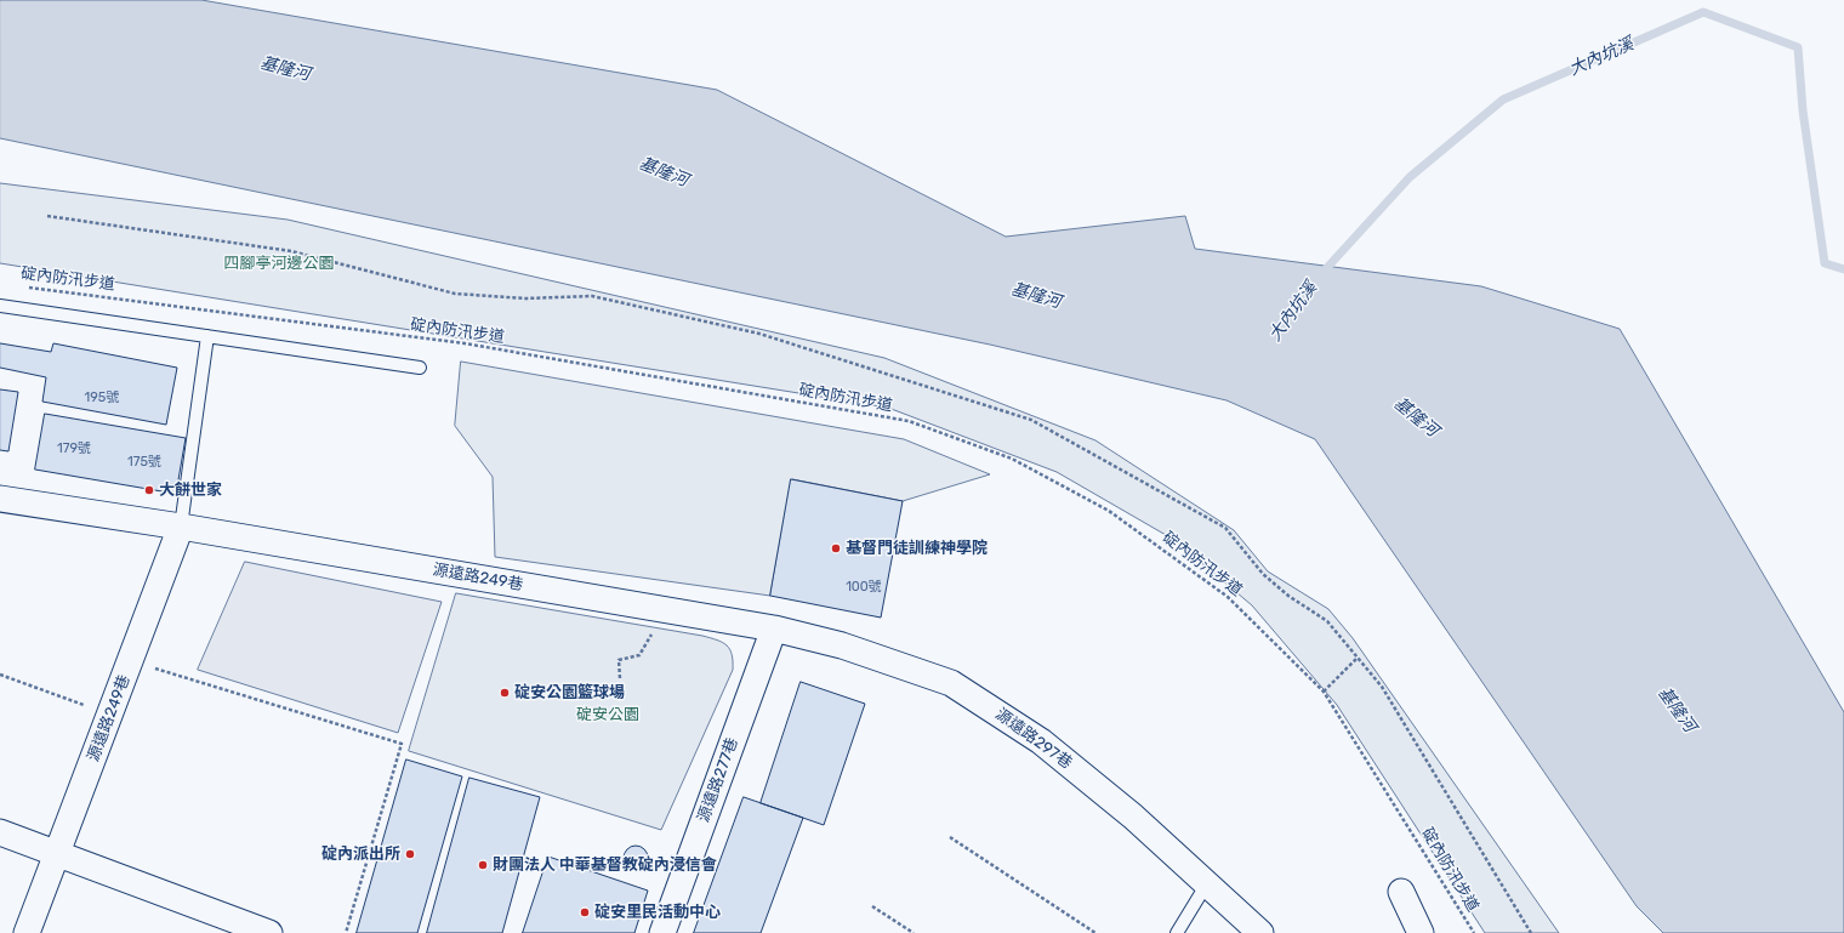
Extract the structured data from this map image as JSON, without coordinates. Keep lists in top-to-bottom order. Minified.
{"streets":{"street":["源遠路249巷","源遠路297巷","源遠路277巷"],"path":["碇內防汛步道"]},"crossings":[["源遠路249巷","源遠路297巷"],["源遠路249巷","源遠路277巷"],["源遠路297巷","源遠路277巷"]],"water":["大內坑溪","基隆河"],"parks":["四腳亭河邊公園","碇安公園"],"places":["大餅世家","基督門徒訓練神學院","碇安公園籃球場","碇內派出所","財團法人 中華基督教碇內浸信會","碇安里民活動中心"],"house_numbers":["195號","179號","175號","100號"]}
